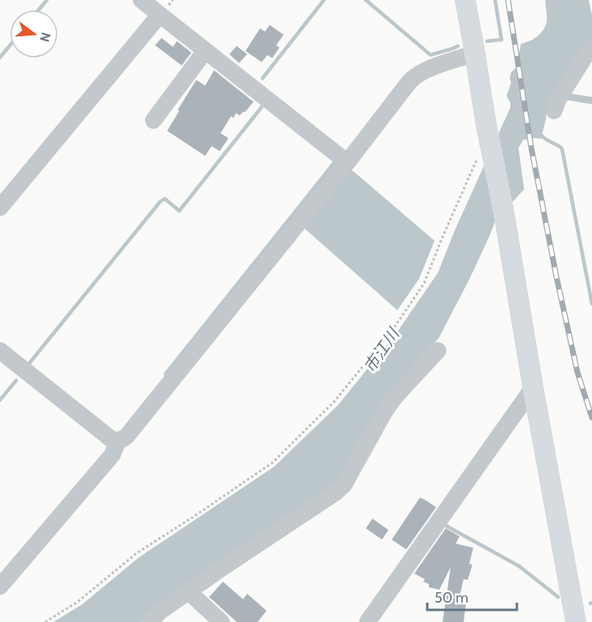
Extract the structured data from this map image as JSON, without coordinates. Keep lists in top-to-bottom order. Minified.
{"water":["市江川"],"scale_bar":"50 m","north":"right"}
